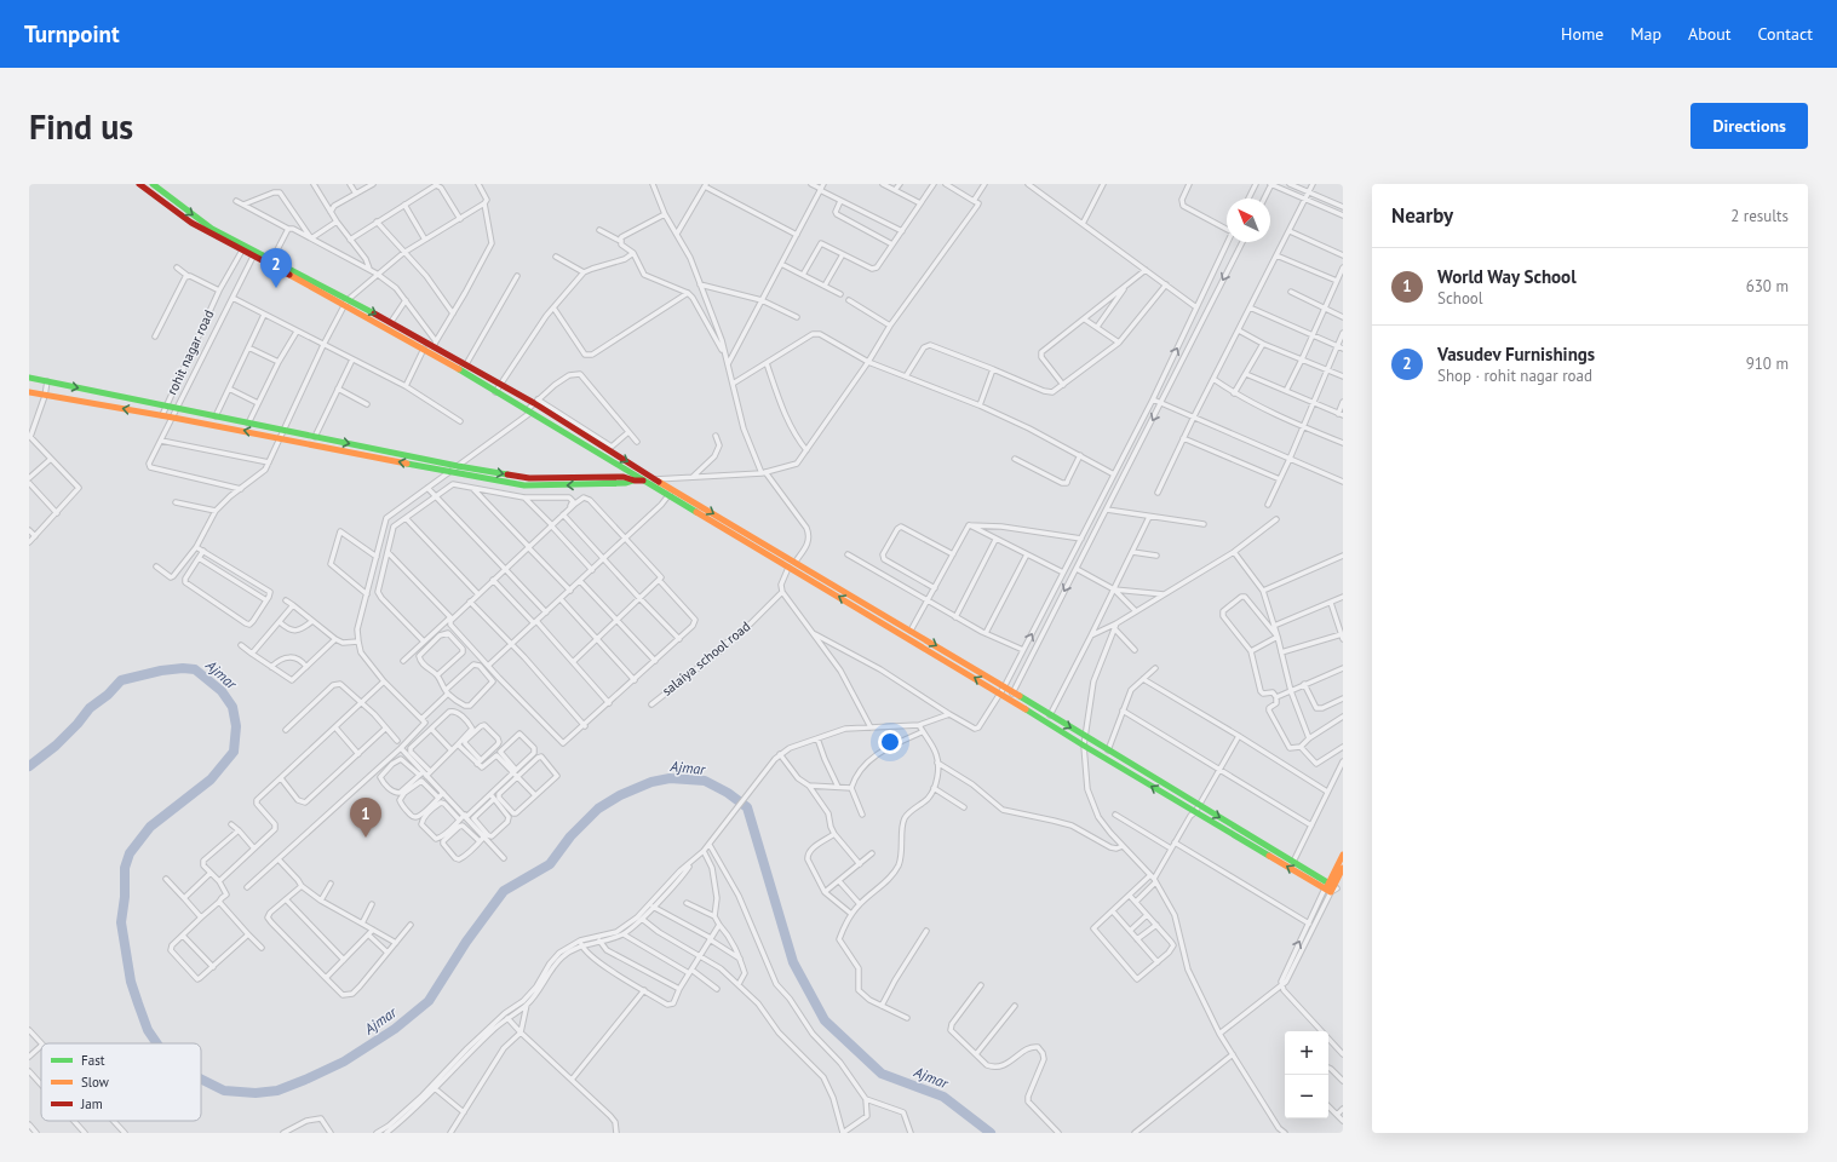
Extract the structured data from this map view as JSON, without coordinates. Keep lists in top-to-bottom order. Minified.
{"streets":{"street":["rohit nagar road","salaiya school road"]},"water":["Ajmar"],"legend":["Fast","Slow","Jam"],"north":"top left","page":{"header":"Turnpoint","nav":["Home","Map","About","Contact"],"buttons":"Directions","title":"Find us","heading":["Nearby","2 results"],"list":[{"mark":"1","name":"World Way School","note":"School","value":"630 m"},{"mark":"2","name":"Vasudev Furnishings","note":"Shop · rohit nagar road","value":"910 m"}],"pins":["2","1"],"map_buttons":["+","−"]}}
